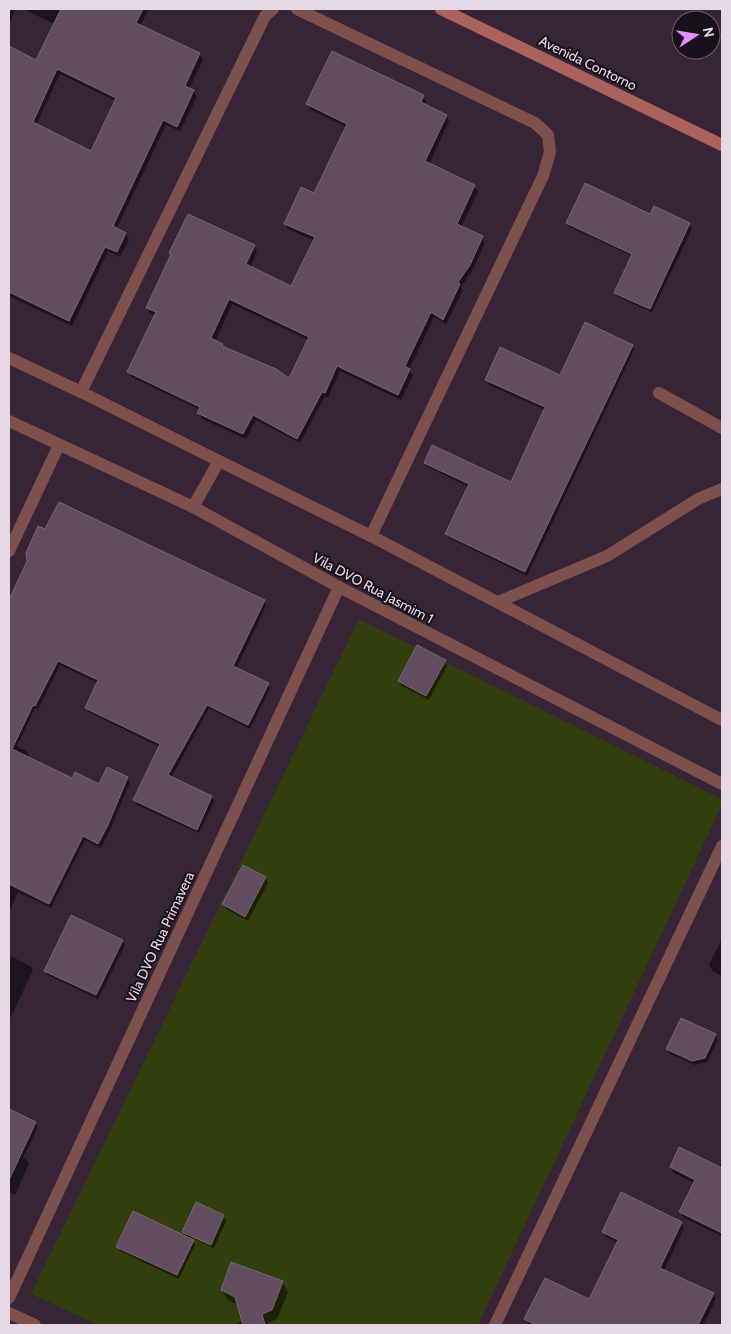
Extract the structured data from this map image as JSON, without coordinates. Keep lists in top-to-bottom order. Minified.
{"streets":{"main road":["Avenida Contorno"],"street":["Vila DVO Rua Jasmim 1","Vila DVO Rua Primavera"]},"crossings":[["Vila DVO Rua Jasmim 1","Vila DVO Rua Primavera"]],"north":"right"}
